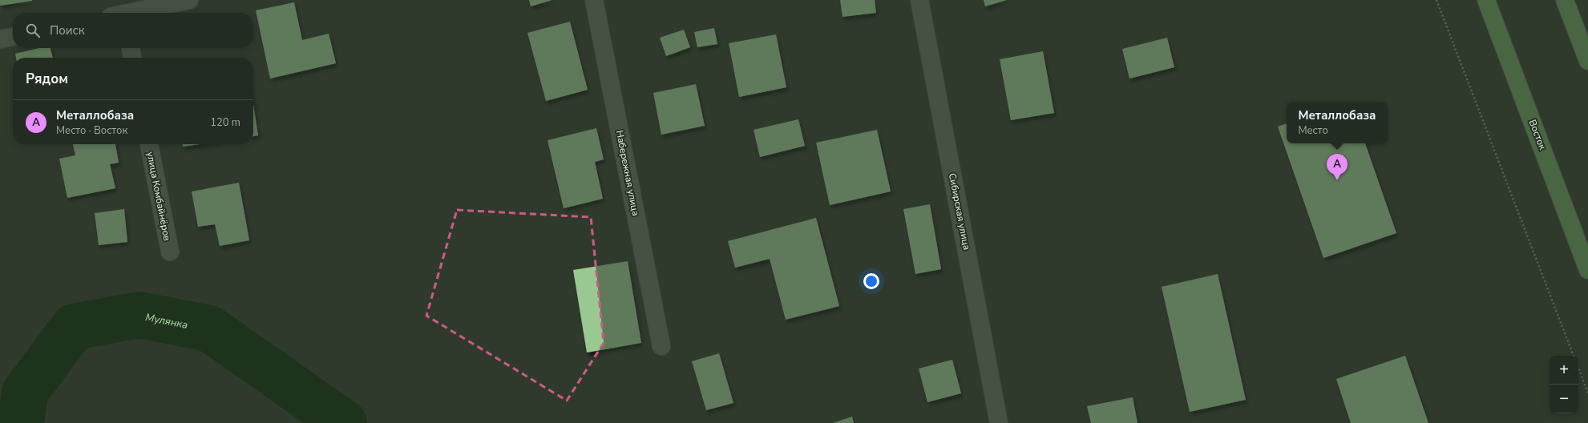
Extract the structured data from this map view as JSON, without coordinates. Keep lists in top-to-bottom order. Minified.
{"streets":{"highway":["Восток"],"street":["Набережная улица","улица Комбайнёров","Сибирская улица"]},"water":["Мулянка"],"page":{"search":"Поиск","heading":"Рядом","list":[{"mark":"A","name":"Металлобаза","note":"Место · Восток","value":"120 m"}],"popup":["Металлобаза","Место"],"pins":"A","map_buttons":["+","−"]}}
